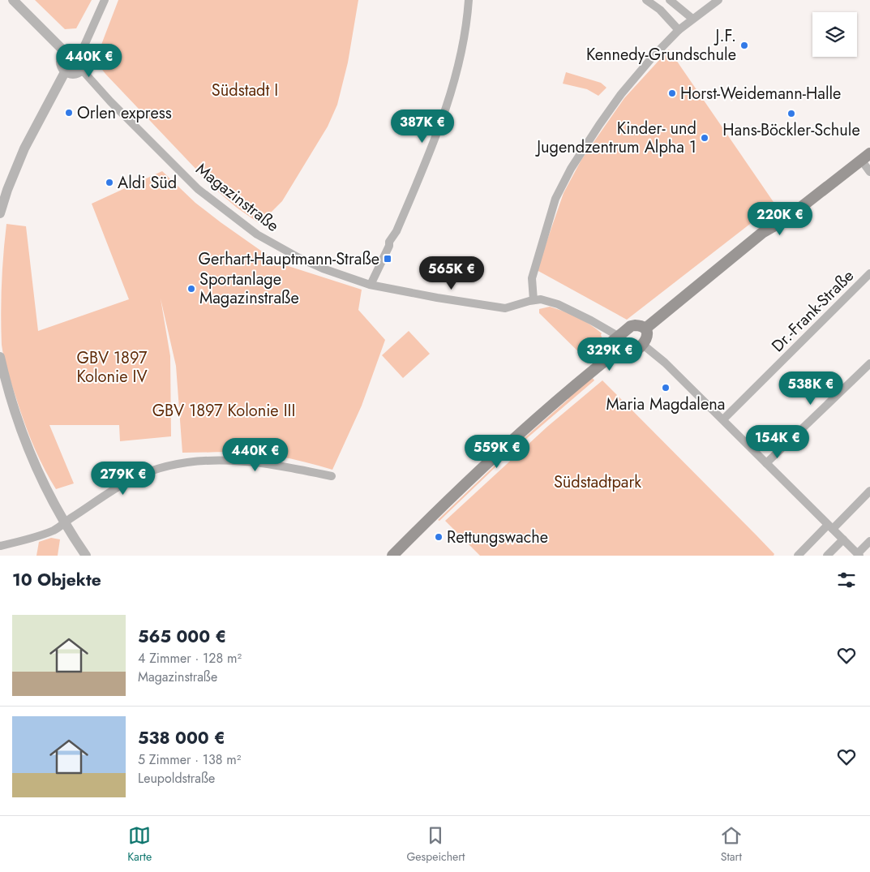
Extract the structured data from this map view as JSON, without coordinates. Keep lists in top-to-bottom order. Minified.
{"streets":{"street":["Magazinstraße","Dr.-Frank-Straße"]},"parks":["Südstadt I","GBV 1897 Kolonie IV","GBV 1897 Kolonie III","Südstadtpark"],"places":{"other":["J.F. Kennedy-Grundschule","Horst-Weidemann-Halle","Orlen express","Hans-Böckler-Schule","Kinder- und Jugendzentrum Alpha 1","Aldi Süd","Sportanlage Magazinstraße","Maria Magdalena","Rettungswache"],"transit":["Gerhart-Hauptmann-Straße"]},"page":{"price":["440K €","387K €","220K €","565K €","329K €","538K €","154K €","559K €","440K €","279K €"],"heading":"10 Objekte","list":[{"name":"565 000 €","note":"4 Zimmer · 128 m² · Magazinstraße"},{"name":"538 000 €","note":"5 Zimmer · 138 m² · Leupoldstraße"}],"tabs":["Karte","Gespeichert","Start"]}}
